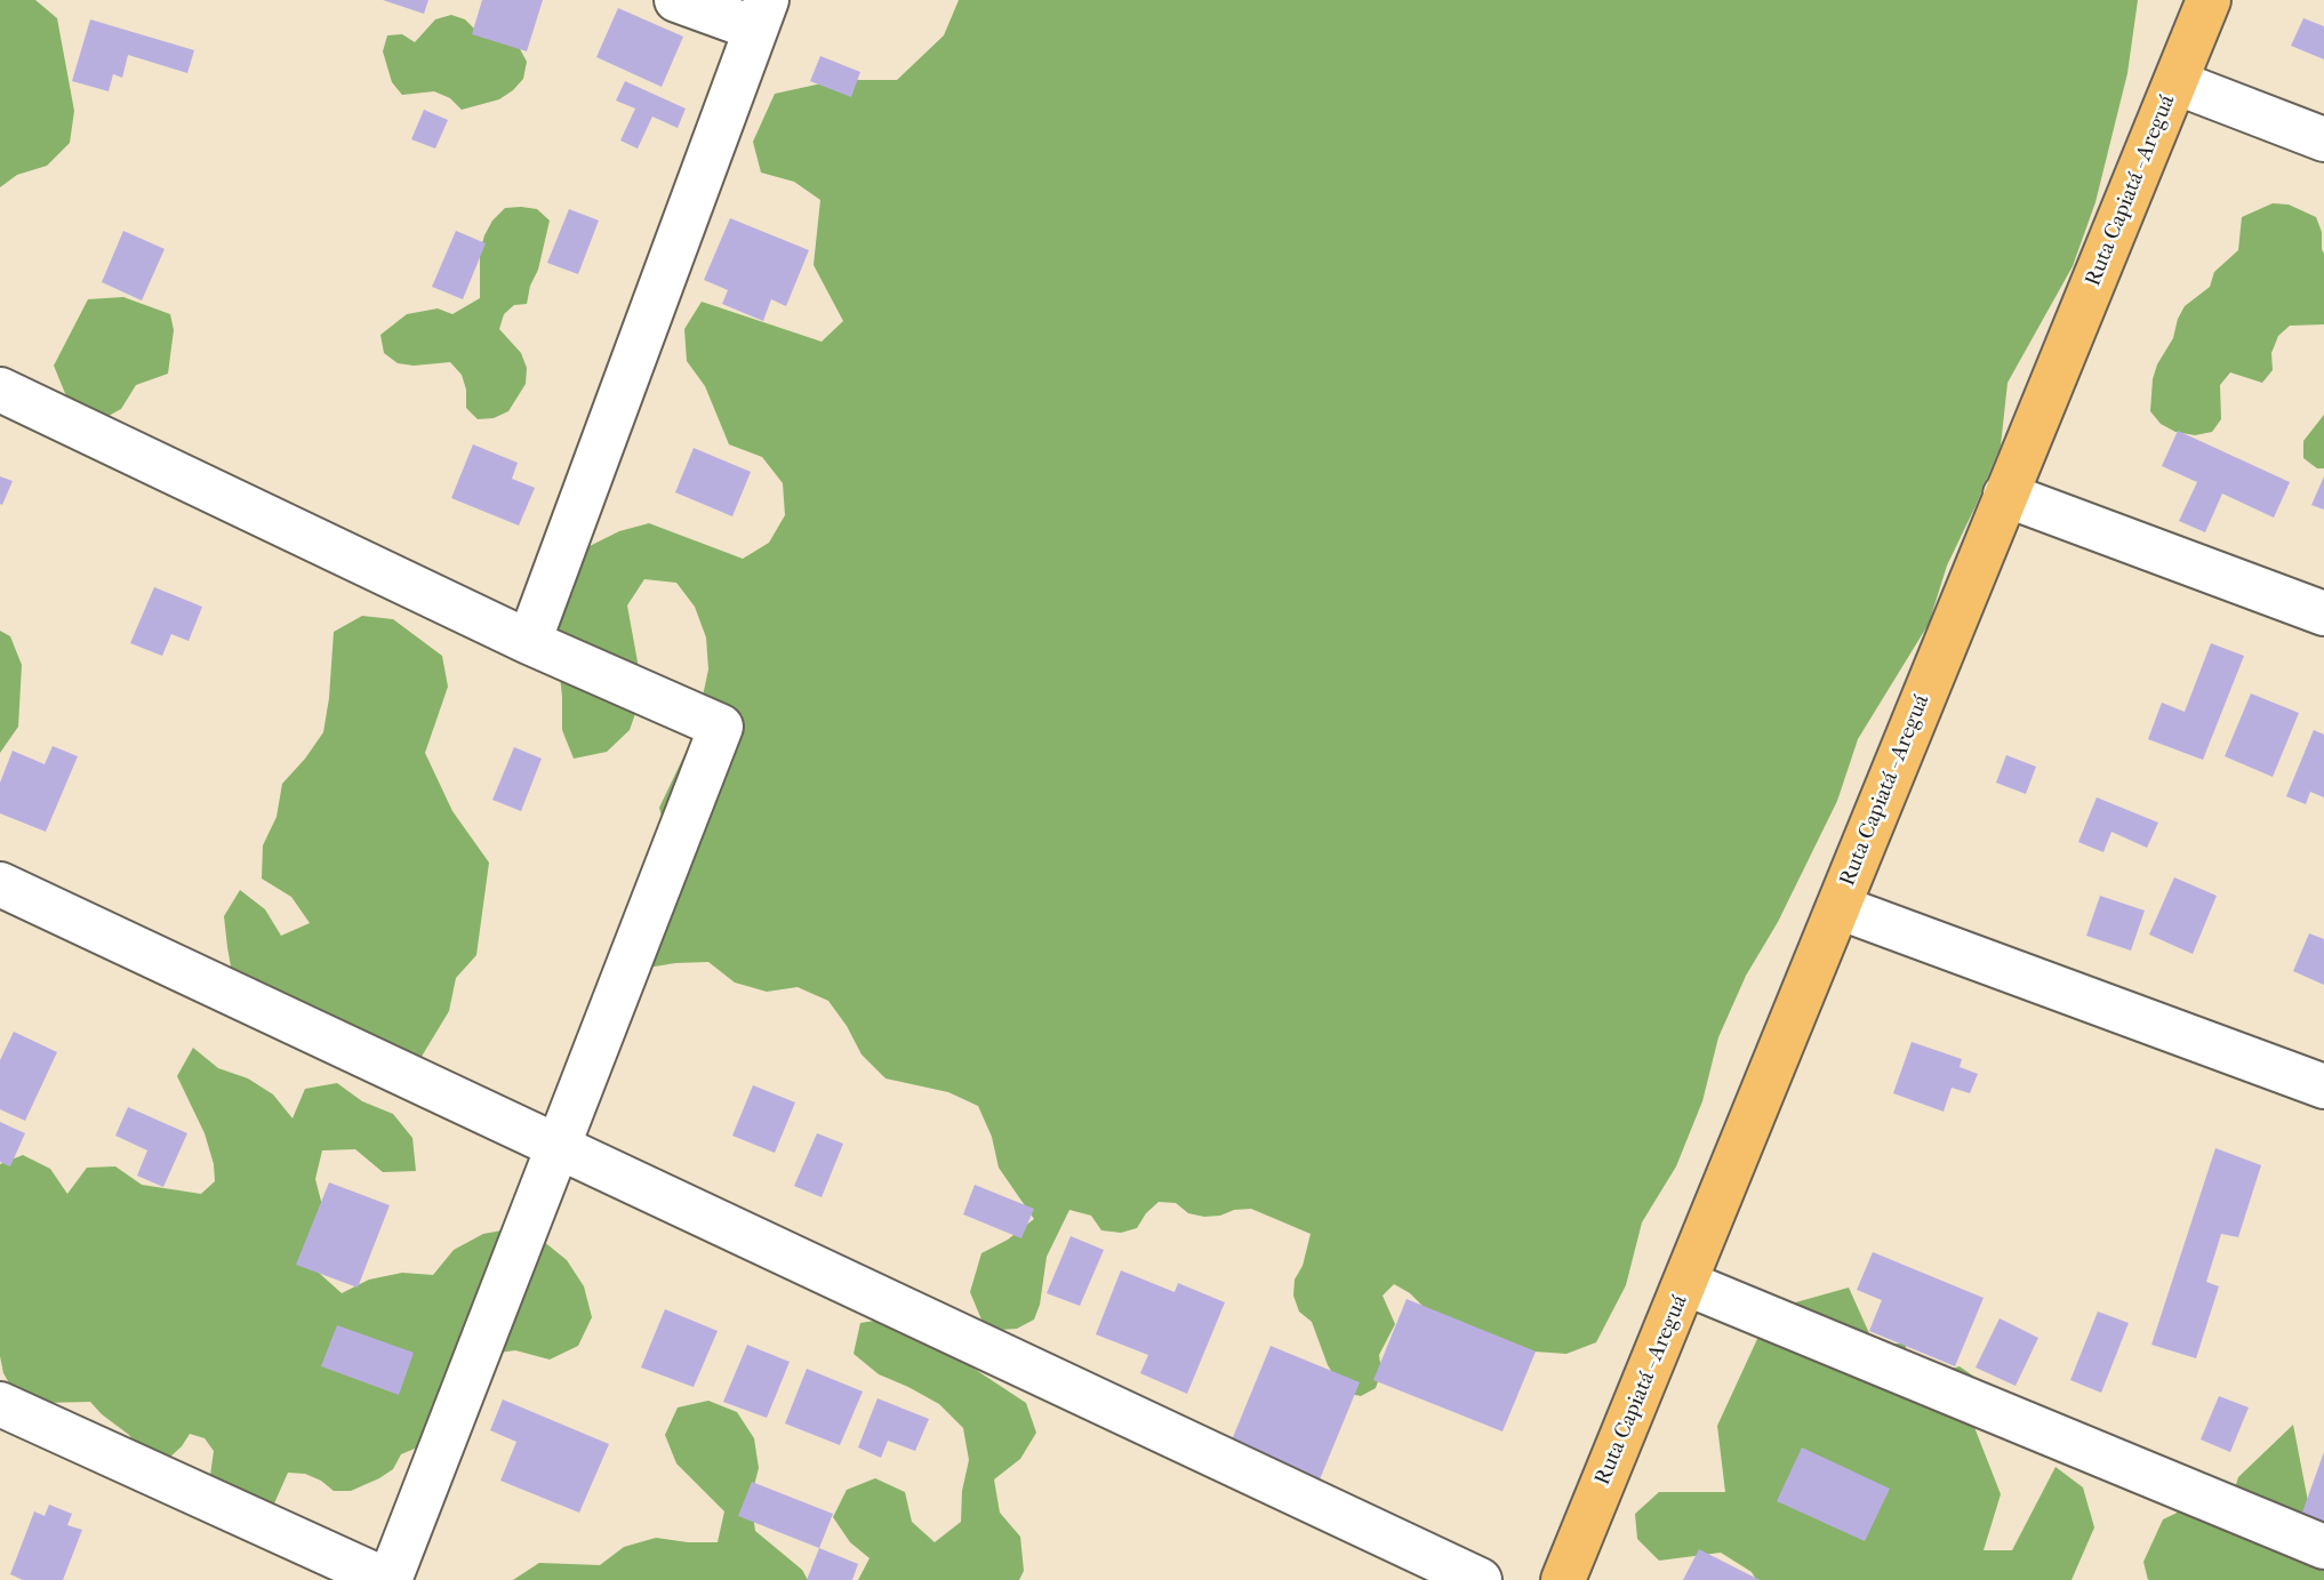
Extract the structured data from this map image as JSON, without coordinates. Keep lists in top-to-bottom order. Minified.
{"streets":{"main road":["Ruta Capiatá - Areguá"]}}
